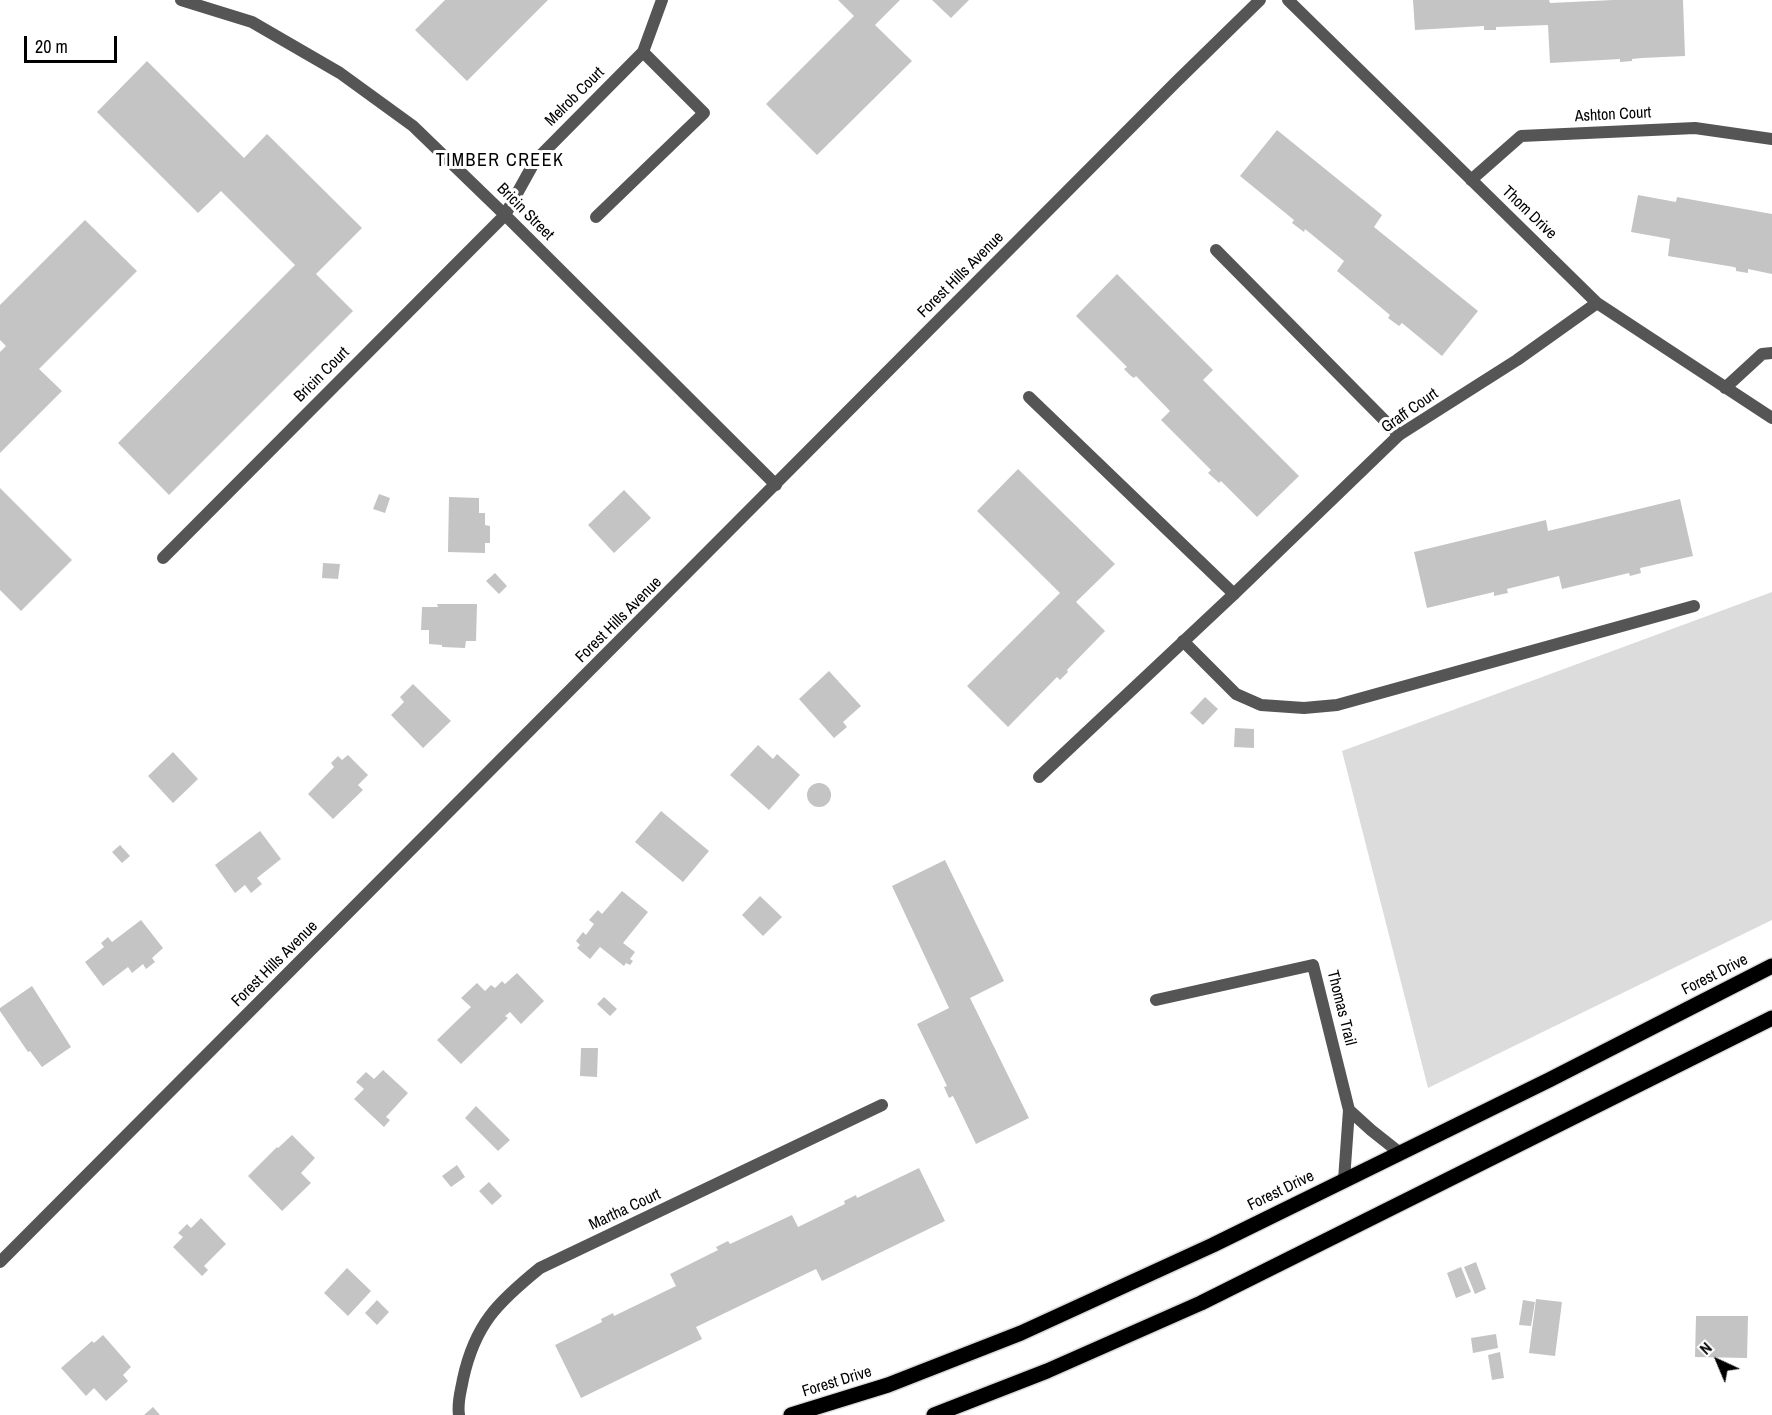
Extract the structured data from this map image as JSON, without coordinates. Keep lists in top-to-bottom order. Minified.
{"streets":{"main road":["Forest Drive"],"street":["Melrob Court","Ashton Court","Bricin Street","Thom Drive","Forest Hills Avenue","Bricin Court","Graff Court","Thomas Trail","Martha Court"]},"crossings":[["Melrob Court","Bricin Street"],["Melrob Court","Bricin Court"],["Ashton Court","Thom Drive"],["Bricin Street","Forest Hills Avenue"],["Bricin Street","Bricin Court"],["Thom Drive","Graff Court"],["Forest Drive","Thomas Trail"]],"districts":["TIMBER CREEK"],"scale_bar":"20 m","north":"top left"}
